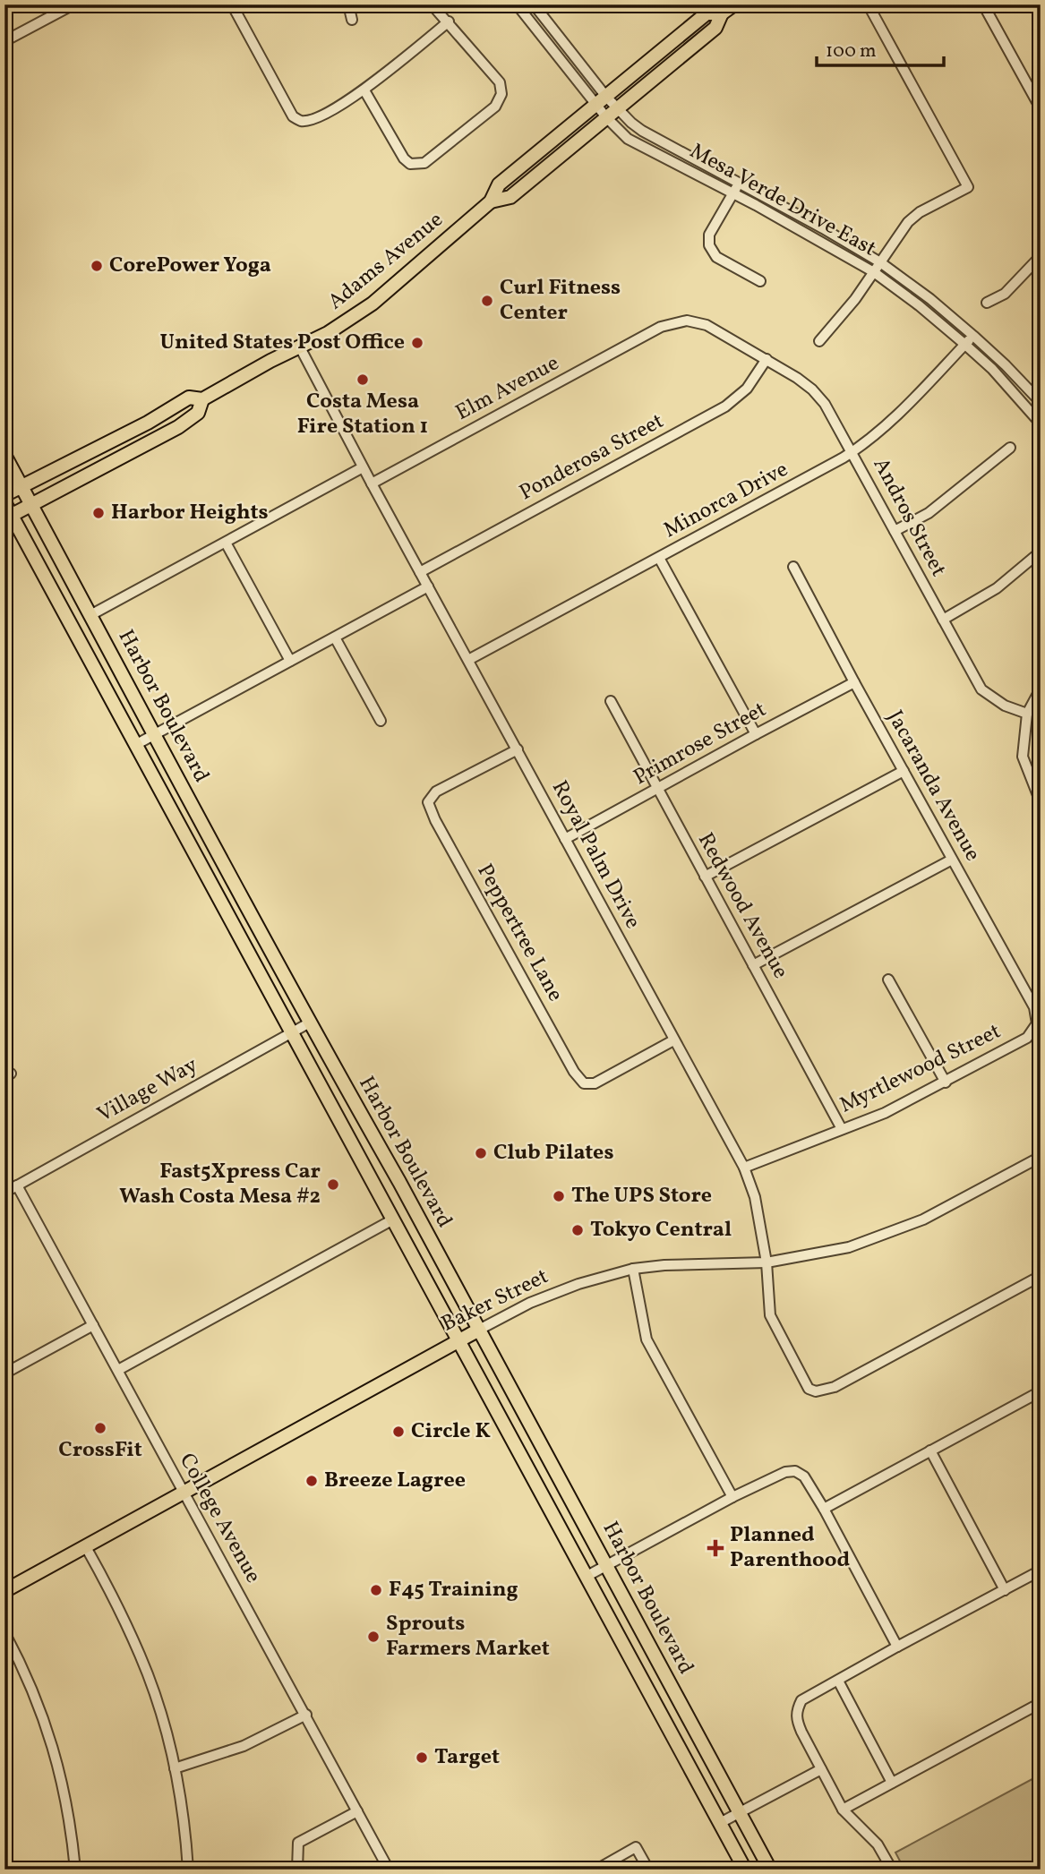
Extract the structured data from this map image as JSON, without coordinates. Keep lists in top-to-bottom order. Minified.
{"streets":{"main road":["Adams Avenue","Harbor Boulevard","Baker Street"],"street":["Mesa Verde Drive East","Elm Avenue","Ponderosa Street","Minorca Drive","Andros Street","Primrose Street","Jacaranda Avenue","Royal Palm Drive","Redwood Avenue","Peppertree Lane","Myrtlewood Street","Village Way","College Avenue"]},"crossings":[["Mesa Verde Drive East","Adams Avenue"],["Mesa Verde Drive East","Minorca Drive"],["Adams Avenue","Harbor Boulevard"],["Adams Avenue","Royal Palm Drive"],["Elm Avenue","Andros Street"],["Elm Avenue","Royal Palm Drive"],["Ponderosa Street","Andros Street"],["Ponderosa Street","Royal Palm Drive"],["Minorca Drive","Andros Street"],["Minorca Drive","Royal Palm Drive"],["Harbor Boulevard","Village Way"],["Harbor Boulevard","Baker Street"],["Primrose Street","Jacaranda Avenue"],["Primrose Street","Royal Palm Drive"],["Primrose Street","Redwood Avenue"],["Jacaranda Avenue","Myrtlewood Street"],["Royal Palm Drive","Peppertree Lane"],["Royal Palm Drive","Myrtlewood Street"],["Royal Palm Drive","Baker Street"],["Redwood Avenue","Myrtlewood Street"],["Village Way","College Avenue"],["Baker Street","College Avenue"]],"places":{"other":["CorePower Yoga","Curl Fitness Center","United States Post Office","Costa Mesa Fire Station 1","Harbor Heights","Club Pilates","Fast5Xpress Car Wash Costa Mesa #2","The UPS Store","Tokyo Central","CrossFit","Circle K","Breeze Lagree","F45 Training","Sprouts Farmers Market","Target"],"health":["Planned Parenthood"]},"scale_bar":"100 m"}
